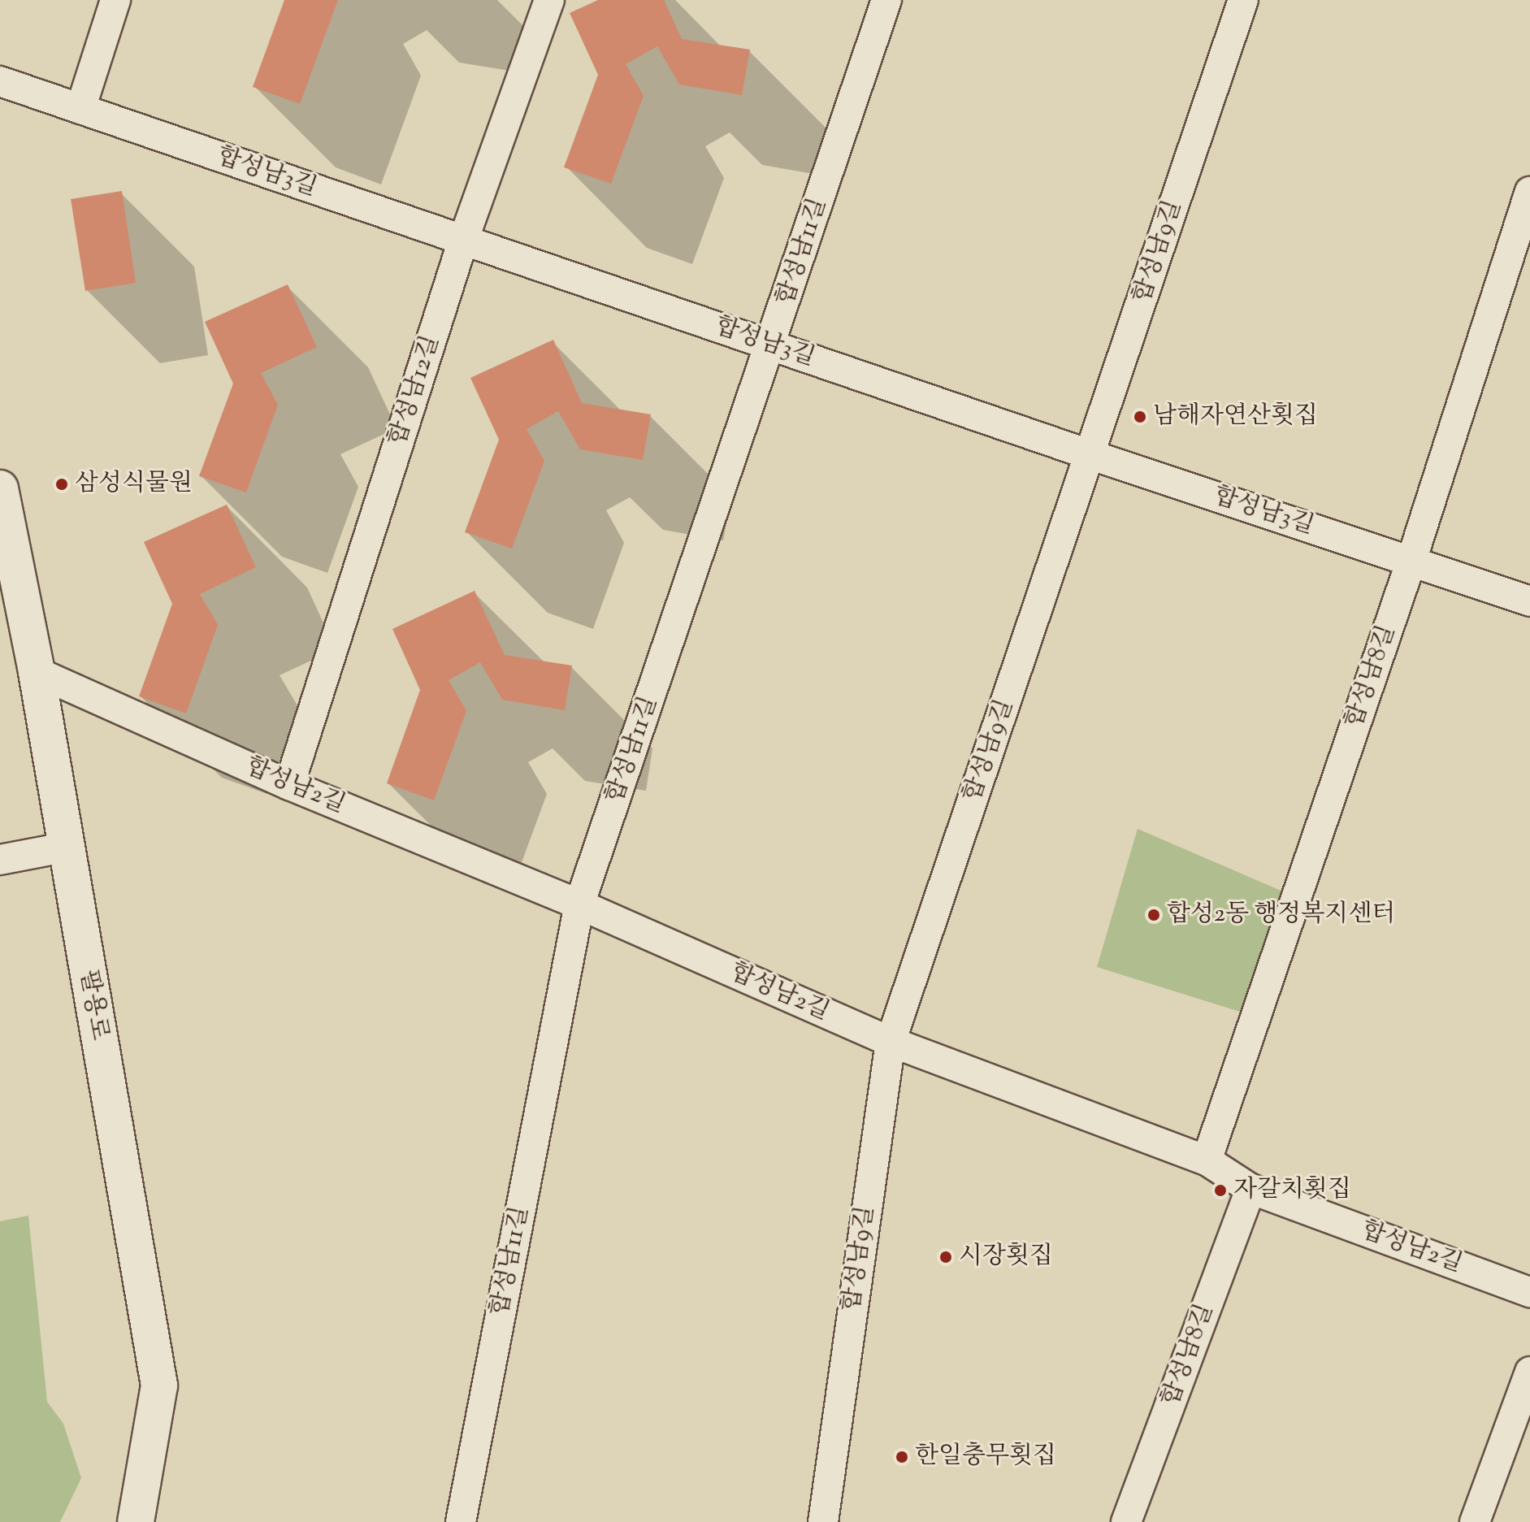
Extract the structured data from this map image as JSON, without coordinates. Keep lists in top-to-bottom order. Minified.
{"streets":{"main road":["팔용로"],"street":["합성남3길","합성남11길","합성남9길","합성남12길","합성남8길","합성남2길"]},"crossings":[["합성남3길","합성남11길"],["합성남3길","합성남9길"],["합성남3길","합성남12길"],["합성남3길","합성남8길"],["합성남11길","합성남2길"],["합성남9길","합성남2길"],["합성남12길","합성남2길"],["합성남8길","합성남2길"],["합성남2길","팔용로"]],"places":["남해자연산횟집","삼성식물원","합성2동 행정복지센터","자갈치횟집","시장횟집","한일충무횟집"]}
